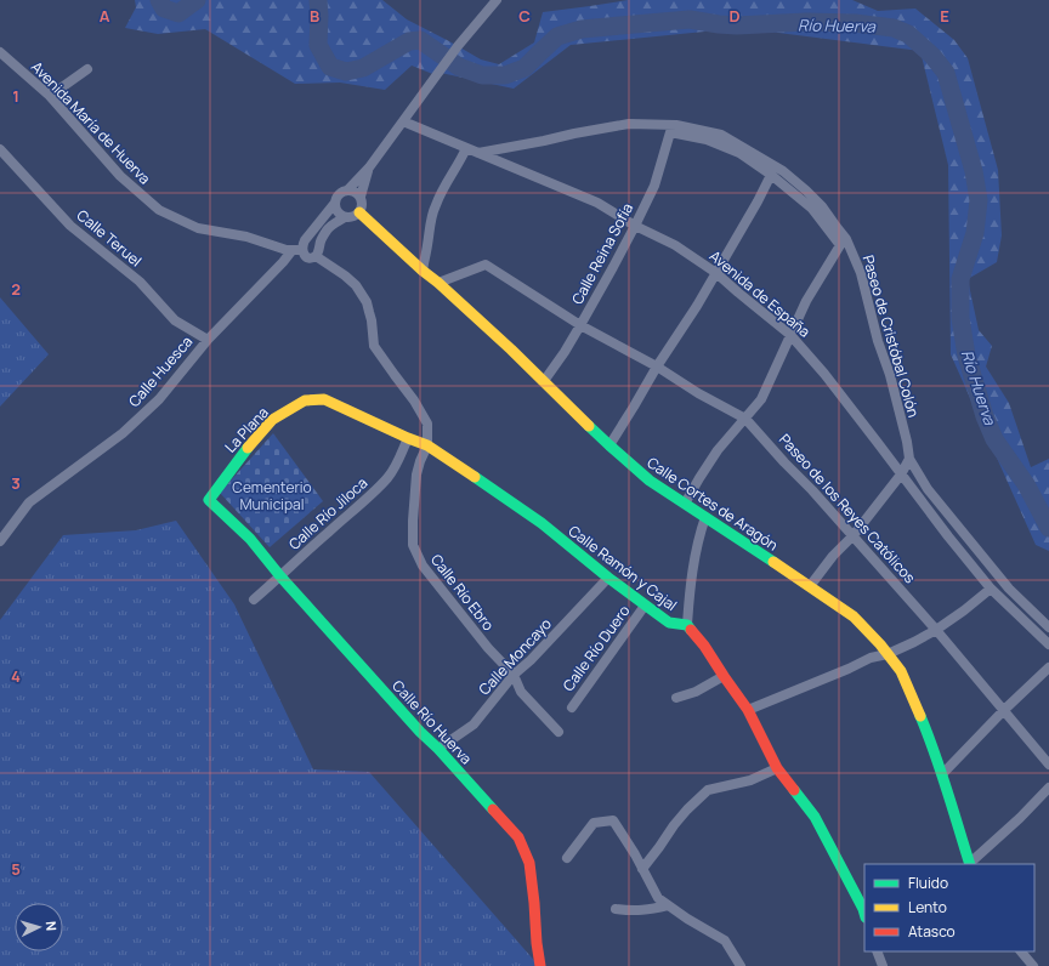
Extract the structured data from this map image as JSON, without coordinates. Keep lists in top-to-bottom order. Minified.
{"streets":{"street":["Avenida María de Huerva","Calle Teruel","Calle Reina Sofía","Avenida de España","Paseo de Cristóbal Colón","Calle Huesca","La Plana","Calle Cortes de Aragón","Paseo de los Reyes Católicos","Calle Río Jiloca","Calle Ramón y Cajal","Calle Río Ebro","Calle Río Duero","Calle Moncayo","Calle Río Huerva"]},"crossings":[["Avenida María de Huerva","Calle Huesca"],["Calle Teruel","Calle Huesca"],["Calle Reina Sofía","Avenida de España"],["Calle Reina Sofía","Calle Cortes de Aragón"],["Calle Reina Sofía","Paseo de los Reyes Católicos"],["Avenida de España","Paseo de Cristóbal Colón"],["La Plana","Calle Río Jiloca"],["La Plana","Calle Ramón y Cajal"],["La Plana","Calle Río Ebro"],["La Plana","Calle Río Huerva"],["Calle Cortes de Aragón","Paseo de los Reyes Católicos"],["Calle Río Jiloca","Calle Río Huerva"],["Calle Ramón y Cajal","Calle Río Ebro"],["Calle Ramón y Cajal","Calle Río Duero"],["Calle Ramón y Cajal","Calle Moncayo"],["Calle Río Ebro","Calle Moncayo"],["Calle Moncayo","Calle Río Huerva"]],"water":["Río Huerva"],"parks":["Cementerio Municipal"],"legend":["Fluido","Lento","Atasco"],"north":"right","grid":{"columns":["A","B","C","D","E"],"rows":["1","2","3","4","5"]}}
